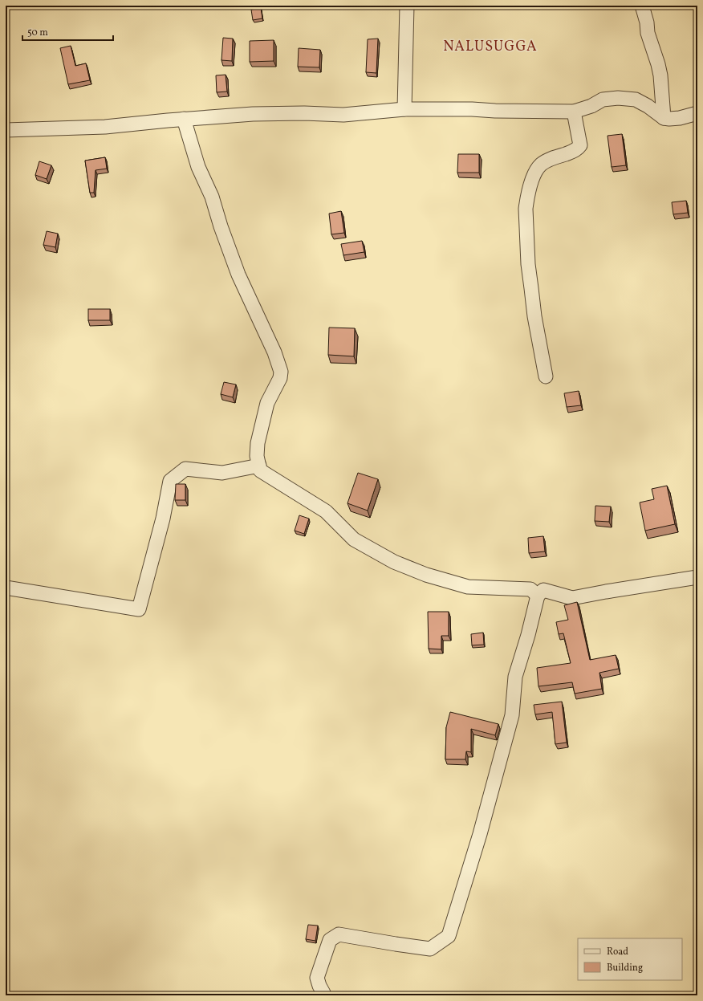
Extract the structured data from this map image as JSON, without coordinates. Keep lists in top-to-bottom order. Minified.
{"districts":["NALUSUGGA"],"legend":["Road","Building"],"scale_bar":"50 m"}
